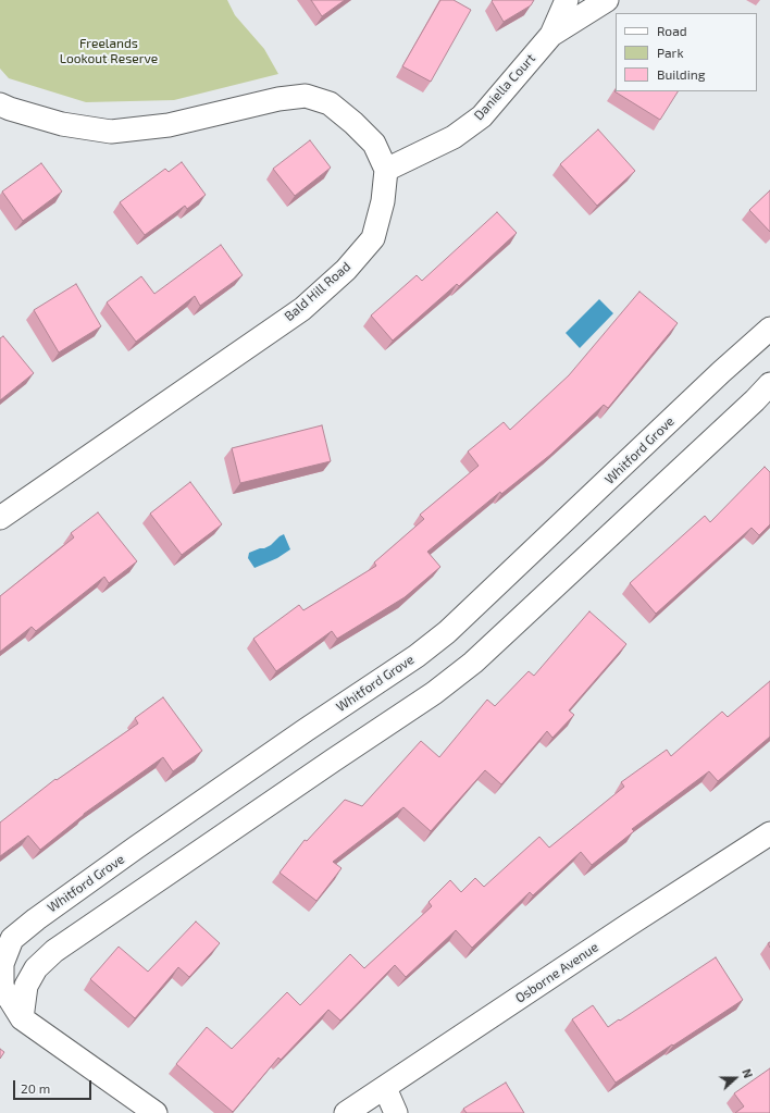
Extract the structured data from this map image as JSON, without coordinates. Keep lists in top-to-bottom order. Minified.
{"streets":{"street":["Daniella Court","Bald Hill Road","Whitford Grove","Osborne Avenue"]},"crossings":[["Daniella Court","Bald Hill Road"]],"parks":["Freelands Lookout Reserve"],"legend":["Road","Park","Building"],"scale_bar":"20 m","north":"right"}
